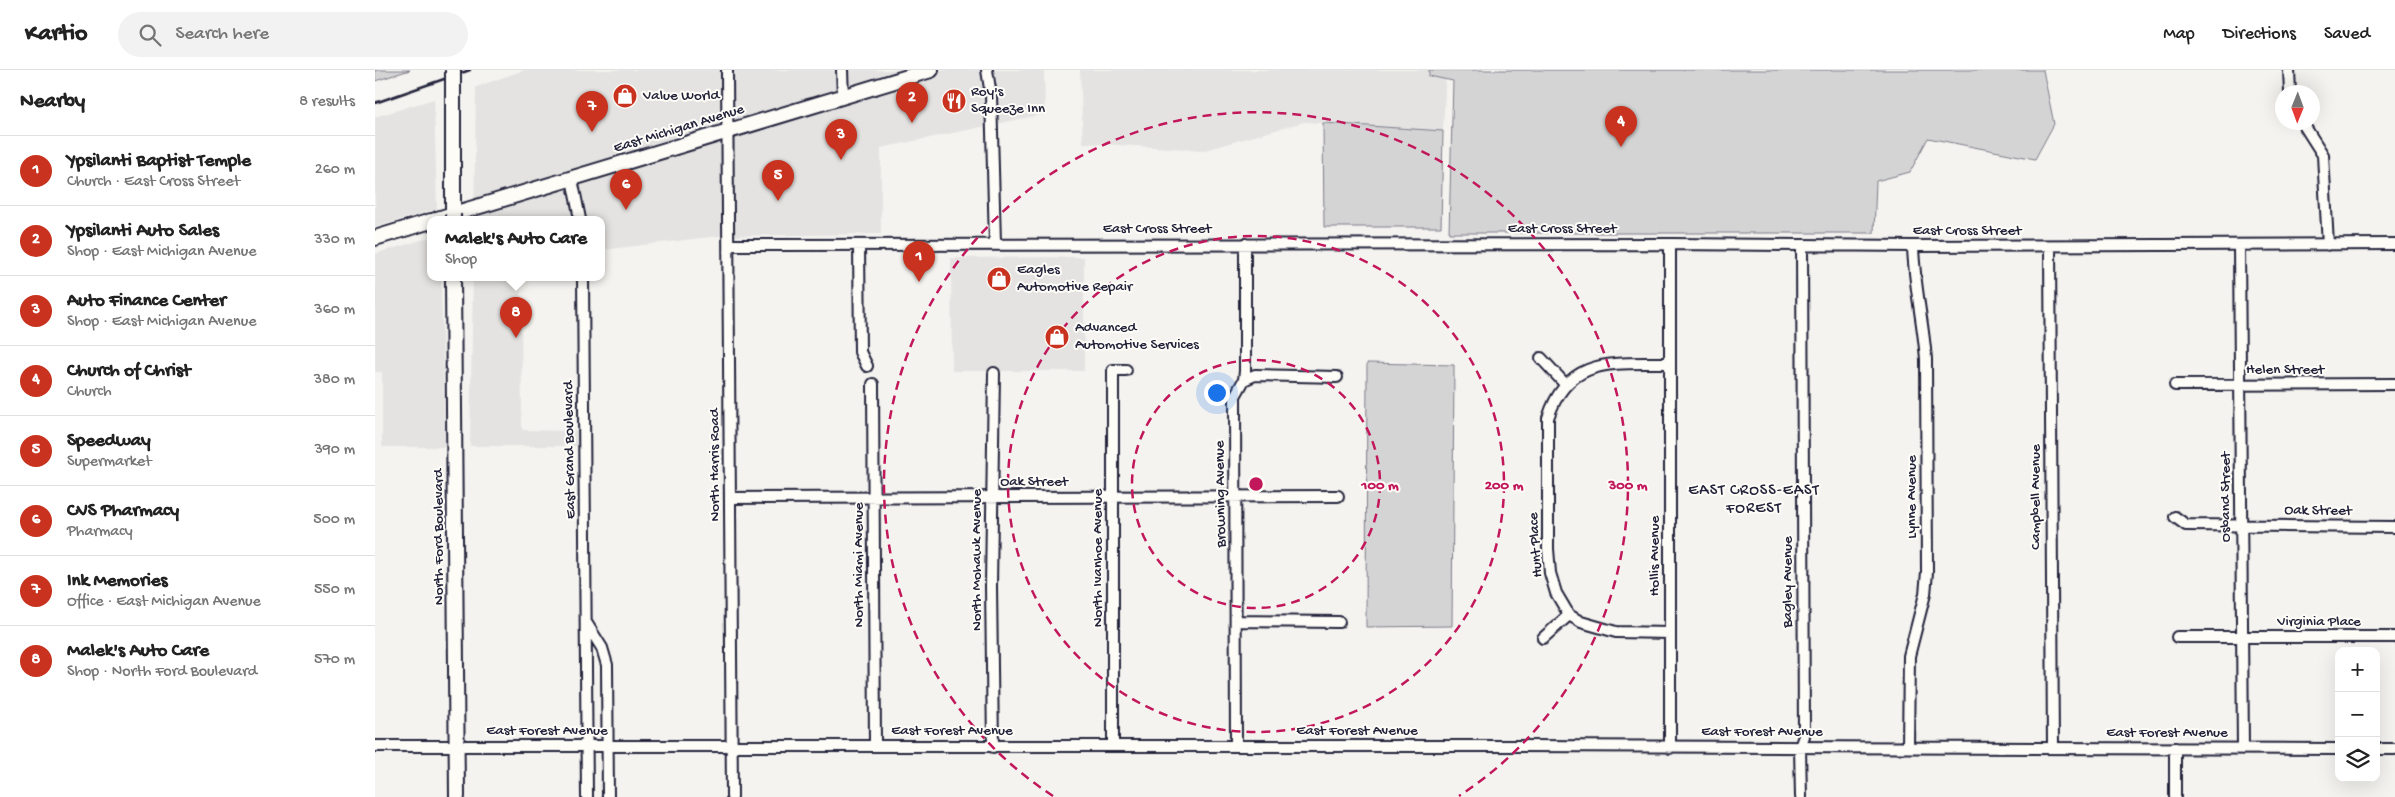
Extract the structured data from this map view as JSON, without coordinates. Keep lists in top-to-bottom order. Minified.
{"streets":{"main road":["East Michigan Avenue","North Ford Boulevard"],"street":["East Cross Street","Helen Street","East Grand Boulevard","North Harris Road","Oak Street","Browning Avenue","Lynne Avenue","Campbell Avenue","Osband Street","Hunt Place","Hollis Avenue","North Ivanhoe Avenue","North Mohawk Avenue","North Miami Avenue","Bagley Avenue","Virginia Place","East Forest Avenue"]},"crossings":[["East Michigan Avenue","North Harris Road"],["East Cross Street","North Harris Road"],["East Cross Street","Browning Avenue"],["East Cross Street","Lynne Avenue"],["East Cross Street","Campbell Avenue"],["East Cross Street","Osband Street"],["East Cross Street","Hollis Avenue"],["East Cross Street","Bagley Avenue"],["Helen Street","Osband Street"],["East Grand Boulevard","East Forest Avenue"],["North Harris Road","Oak Street"],["North Harris Road","East Forest Avenue"],["Oak Street","Browning Avenue"],["Oak Street","Osband Street"],["Oak Street","North Ivanhoe Avenue"],["Oak Street","North Mohawk Avenue"],["Oak Street","North Miami Avenue"],["Browning Avenue","East Forest Avenue"],["Lynne Avenue","East Forest Avenue"],["Campbell Avenue","East Forest Avenue"],["Osband Street","Virginia Place"],["Osband Street","East Forest Avenue"],["North Ford Boulevard","East Forest Avenue"],["Hunt Place","Hollis Avenue"],["Hollis Avenue","East Forest Avenue"],["North Ivanhoe Avenue","East Forest Avenue"],["North Mohawk Avenue","East Forest Avenue"],["North Miami Avenue","East Forest Avenue"],["Bagley Avenue","East Forest Avenue"]],"districts":["EAST CROSS-EAST FOREST"],"places":{"shop":["Value World","Eagles Automotive Repair","Advanced Automotive Services"],"restaurant":["Roy's Squeeze Inn"]},"north":"bottom","page":{"header":"Kartio","search":"Search here","nav":["Map","Directions","Saved"],"heading":["Nearby","8 results"],"pins":["2","7","4","3","5","6","1","8"],"list":[{"mark":"1","name":"Ypsilanti Baptist Temple","note":"Church · East Cross Street","value":"260 m"},{"mark":"2","name":"Ypsilanti Auto Sales","note":"Shop · East Michigan Avenue","value":"330 m"},{"mark":"3","name":"Auto Finance Center","note":"Shop · East Michigan Avenue","value":"360 m"},{"mark":"4","name":"Church of Christ","note":"Church","value":"380 m"},{"mark":"5","name":"Speedway","note":"Supermarket","value":"390 m"},{"mark":"6","name":"CVS Pharmacy","note":"Pharmacy","value":"500 m"},{"mark":"7","name":"Ink Memories","note":"Office · East Michigan Avenue","value":"550 m"},{"mark":"8","name":"Malek's Auto Care","note":"Shop · North Ford Boulevard","value":"570 m"}],"popup":["Malek's Auto Care","Shop"],"map_buttons":["+","−"]},"rings":["100 m","200 m","300 m"]}
